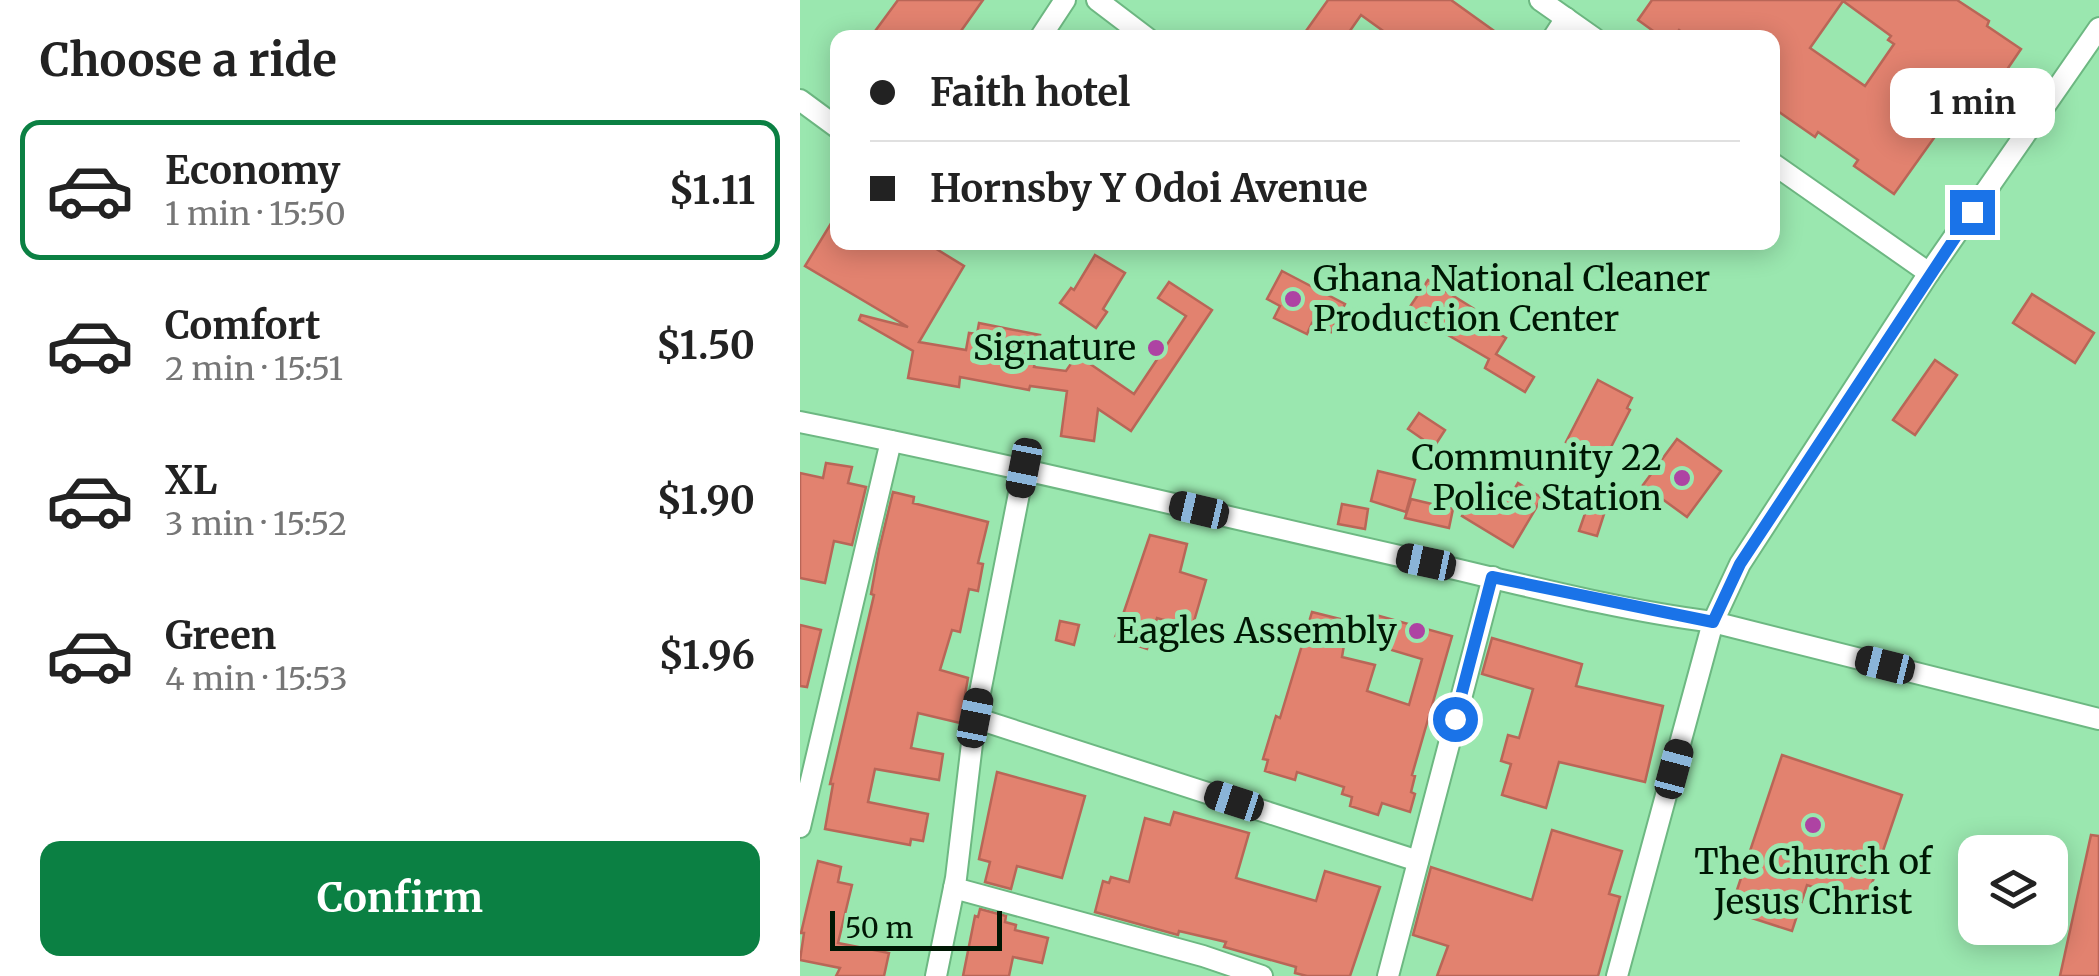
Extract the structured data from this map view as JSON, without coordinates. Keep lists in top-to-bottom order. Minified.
{"places":["Ghana National Cleaner Production Center","Signature","Community 22 Police Station","Eagles Assembly","The Church of Jesus Christ"],"scale_bar":"50 m","page":{"heading":"Choose a ride","banner":["Faith hotel","Hornsby Y Odoi Avenue"],"bubble":"1 min","list":[{"name":"Economy","note":"1 min · 15:50","value":"$1.11"},{"name":"Comfort","note":"2 min · 15:51","value":"$1.50"},{"name":"XL","note":"3 min · 15:52","value":"$1.90"},{"name":"Green","note":"4 min · 15:53","value":"$1.96"}],"buttons":"Confirm","scale":"50 m"}}
